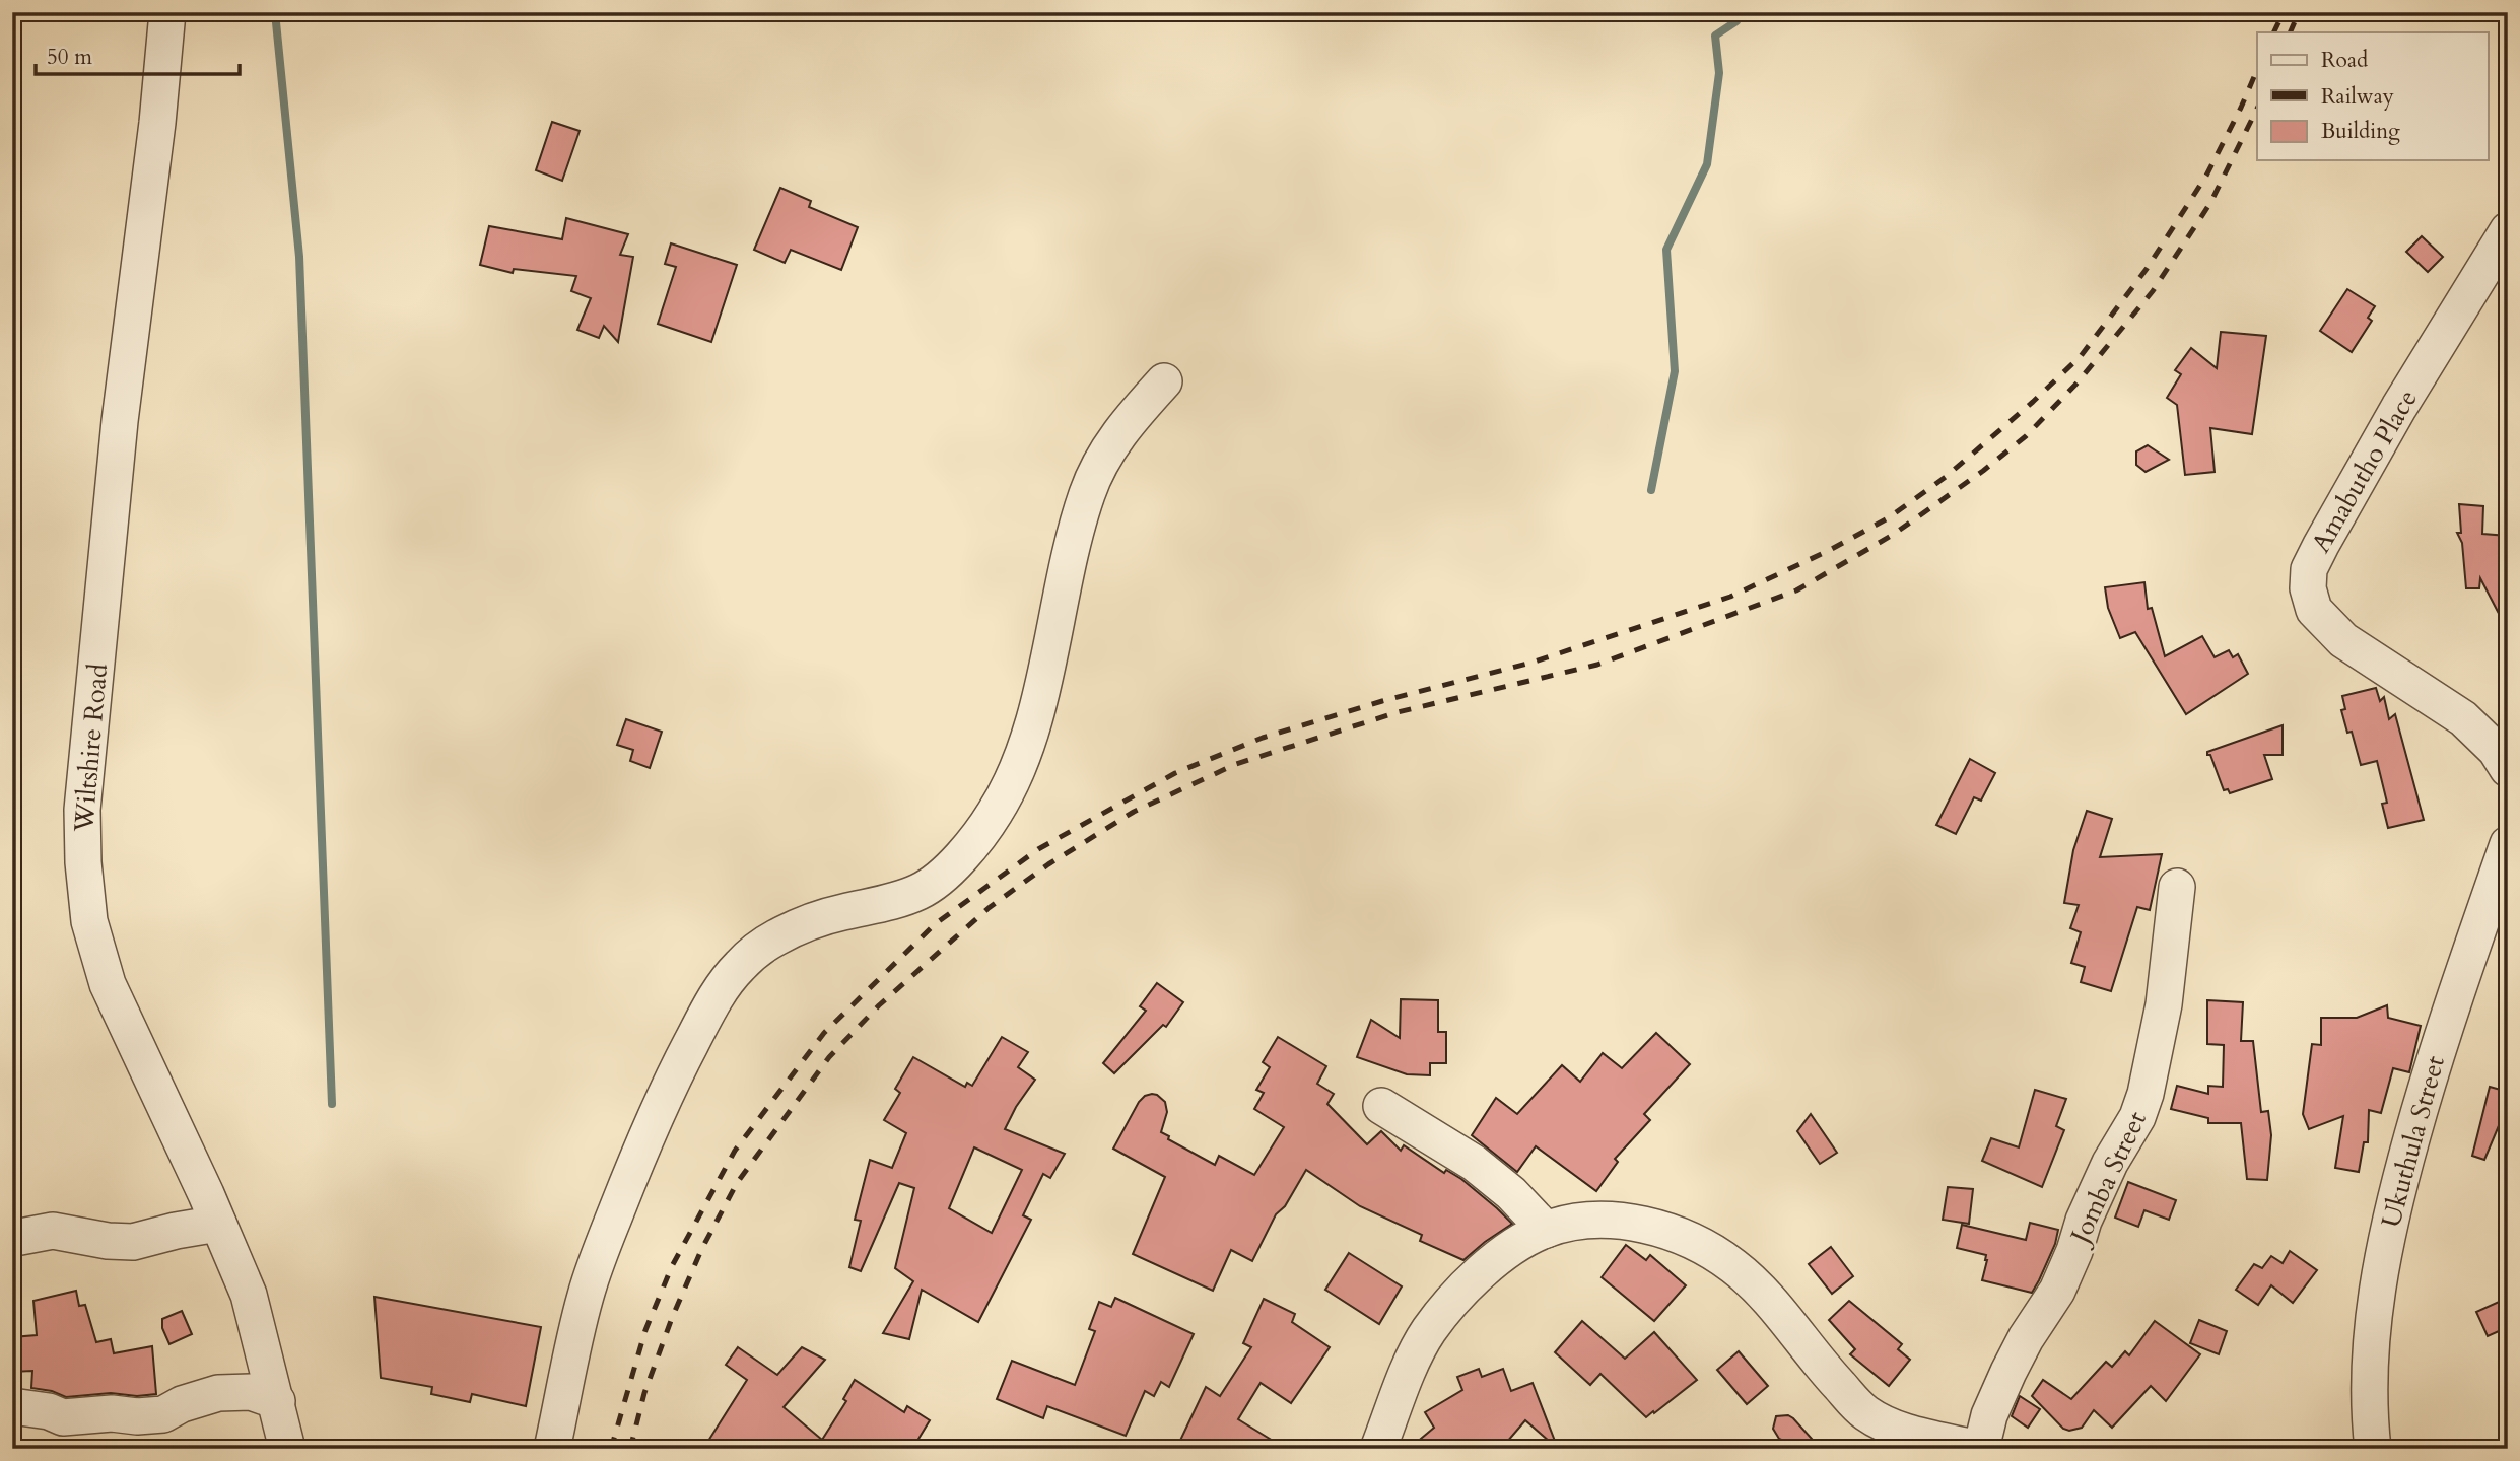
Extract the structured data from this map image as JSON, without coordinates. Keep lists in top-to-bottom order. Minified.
{"streets":{"street":["Amabutho Place","Wiltshire Road","Ukuthula Street","Jomba Street"]},"legend":["Road","Railway","Building"],"scale_bar":"50 m"}
